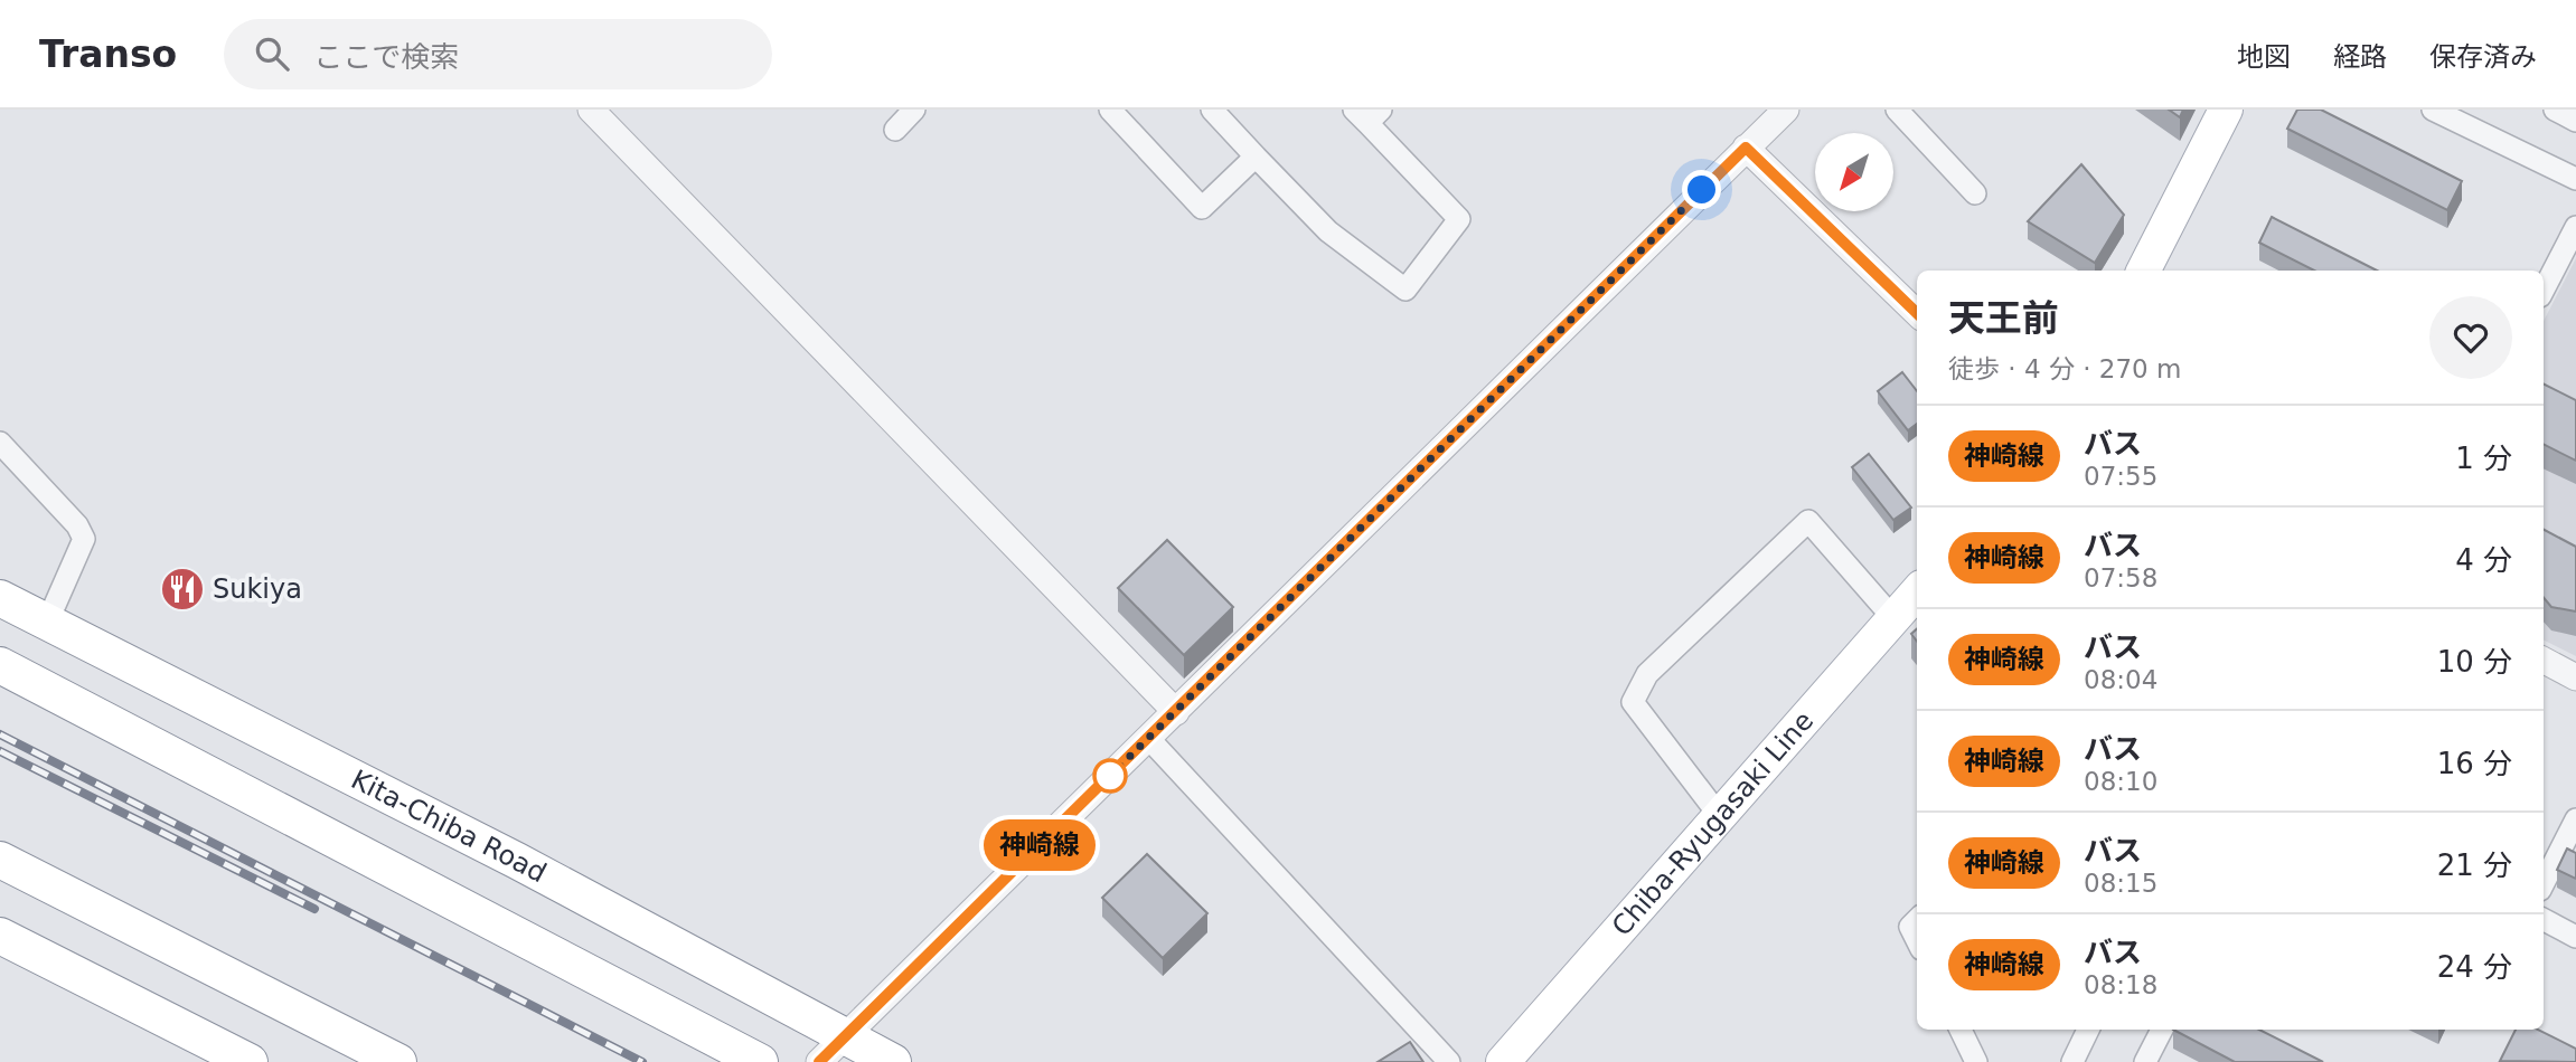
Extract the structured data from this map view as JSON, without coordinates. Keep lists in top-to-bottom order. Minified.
{"streets":{"highway":["Kita-Chiba Road"],"main road":["Chiba-Ryugasaki Line"]},"places":{"restaurant":["Sukiya"]},"lines":["bus line 神崎線"],"north":"bottom left","page":{"header":"Transo","search":"ここで検索","nav":["地図","経路","保存済み"],"on_map":"神崎線","heading":["天王前","徒歩 · 4 分 · 270 m"],"list":[{"mark":"神崎線","name":"バス","note":"07:55","value":"1 分"},{"mark":"神崎線","name":"バス","note":"07:58","value":"4 分"},{"mark":"神崎線","name":"バス","note":"08:04","value":"10 分"},{"mark":"神崎線","name":"バス","note":"08:10","value":"16 分"},{"mark":"神崎線","name":"バス","note":"08:15","value":"21 分"},{"mark":"神崎線","name":"バス","note":"08:18","value":"24 分"}]}}
